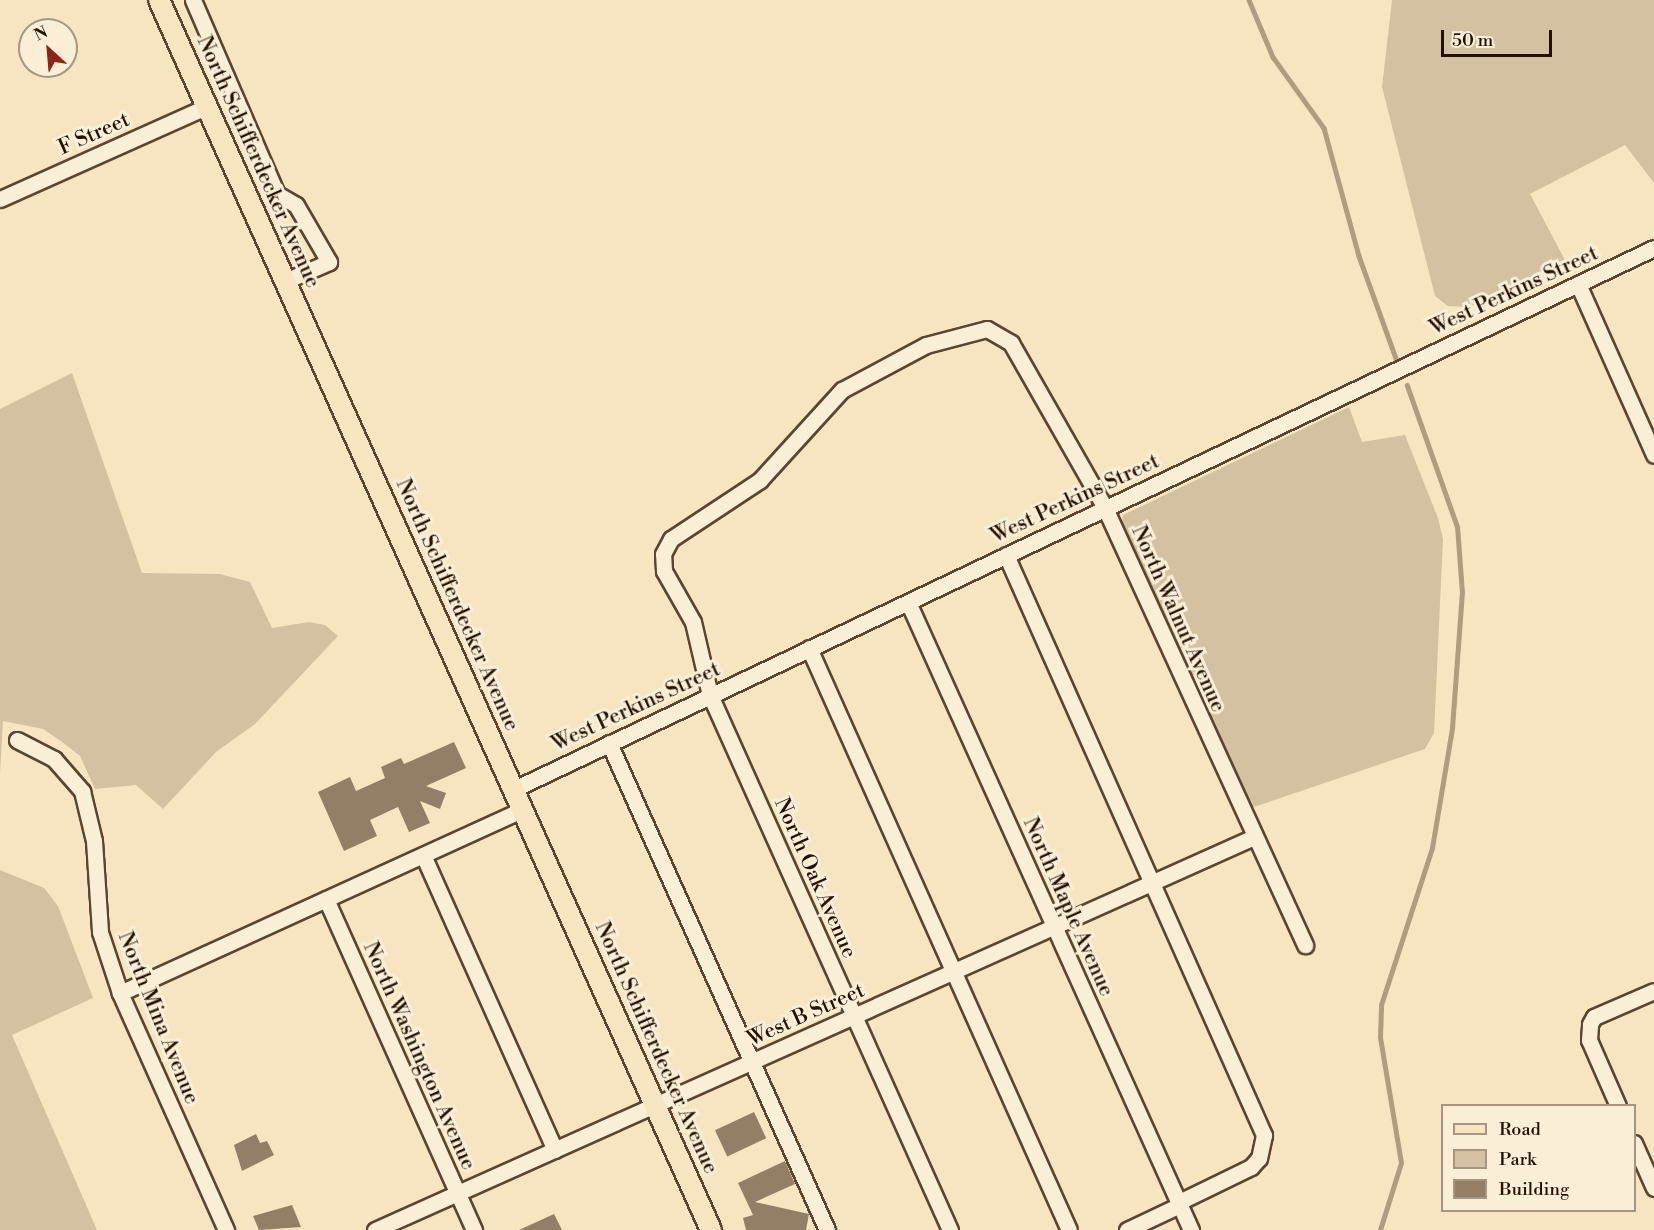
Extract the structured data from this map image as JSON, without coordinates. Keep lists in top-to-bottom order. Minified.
{"streets":{"main road":["North Schifferdecker Avenue"],"street":["F Street","West Perkins Street","North Walnut Avenue","North Oak Avenue","North Maple Avenue","West B Street","North Mina Avenue","North Washington Avenue"]},"crossings":[["F Street","North Schifferdecker Avenue"],["North Schifferdecker Avenue","West Perkins Street"],["North Schifferdecker Avenue","West B Street"],["West Perkins Street","North Walnut Avenue"],["West Perkins Street","North Oak Avenue"],["West Perkins Street","North Maple Avenue"],["North Walnut Avenue","North Oak Avenue"],["North Walnut Avenue","West B Street"],["North Oak Avenue","West B Street"],["North Maple Avenue","West B Street"],["West B Street","North Washington Avenue"]],"legend":["Road","Park","Building"],"scale_bar":"50 m","north":"top left"}
